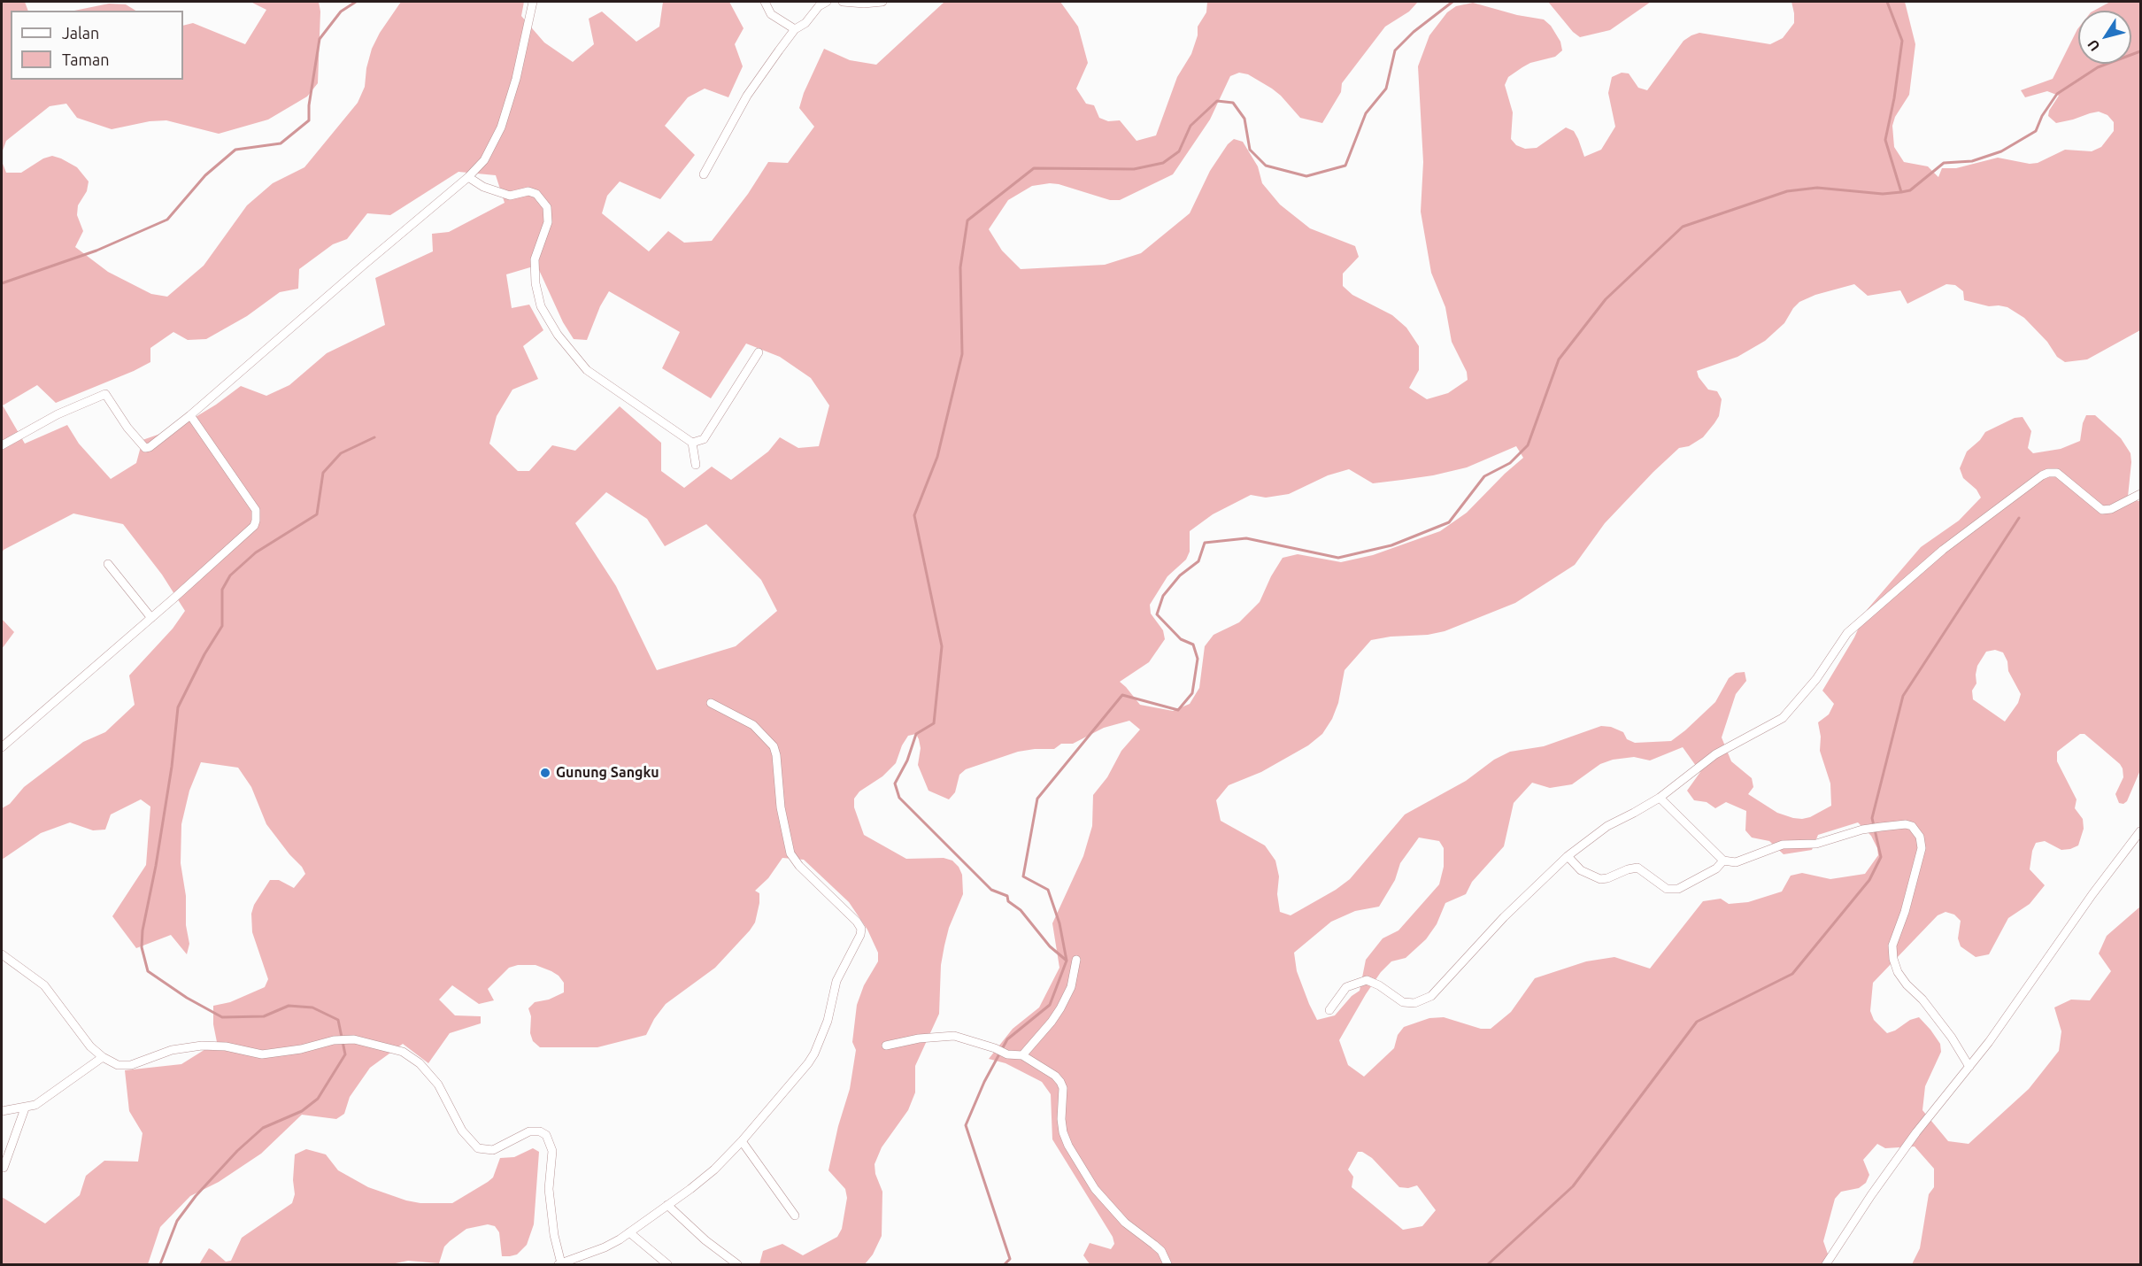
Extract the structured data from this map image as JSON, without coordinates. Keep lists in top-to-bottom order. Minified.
{"places":["Gunung Sangku"],"legend":["Jalan","Taman"],"north":"bottom left"}
